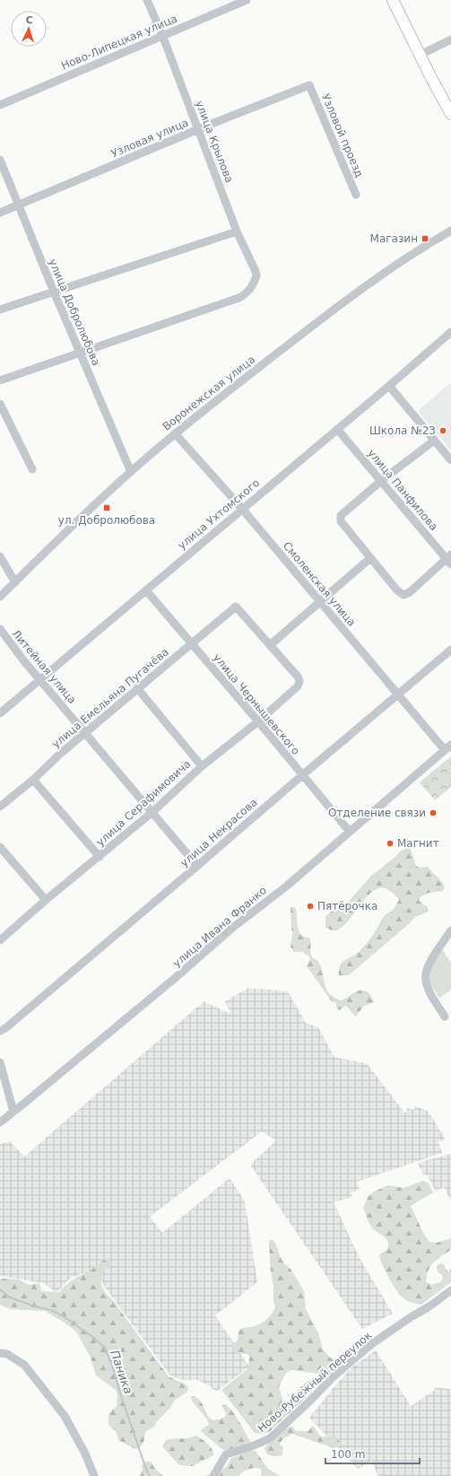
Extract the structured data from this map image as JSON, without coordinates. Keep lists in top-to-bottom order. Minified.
{"streets":{"street":["Ново-Липецкая улица","Узловой проезд","Узловая улица","улица Крылова","улица Добролюбова","Воронежская улица","улица Панфилова","улица Ухтомского","Смоленская улица","Литейная улица","улица Емельяна Пугачёва","улица Чернышевского","улица Серафимовича","улица Некрасова","улица Ивана Франко","Ново-Рубежный переулок"]},"crossings":[["Ново-Липецкая улица","улица Крылова"],["Узловой проезд","Узловая улица"],["Узловая улица","улица Крылова"],["Узловая улица","улица Добролюбова"],["улица Крылова","улица Добролюбова"],["улица Добролюбова","Воронежская улица"],["Воронежская улица","Смоленская улица"],["улица Панфилова","улица Ухтомского"],["улица Ухтомского","Смоленская улица"],["улица Ухтомского","Литейная улица"],["улица Ухтомского","улица Чернышевского"],["Смоленская улица","улица Некрасова"],["Смоленская улица","улица Ивана Франко"],["Литейная улица","улица Емельяна Пугачёва"],["Литейная улица","улица Серафимовича"],["Литейная улица","улица Некрасова"],["улица Емельяна Пугачёва","улица Чернышевского"],["улица Емельяна Пугачёва","улица Серафимовича"],["улица Чернышевского","улица Серафимовича"],["улица Чернышевского","улица Некрасова"],["улица Чернышевского","улица Ивана Франко"]],"water":["Паника"],"places":{"transit":["Магазин","ул. Добролюбова"],"other":["Школа №23","Отделение связи","Магнит","Пятёрочка"]},"scale_bar":"100 m","north":"top"}
